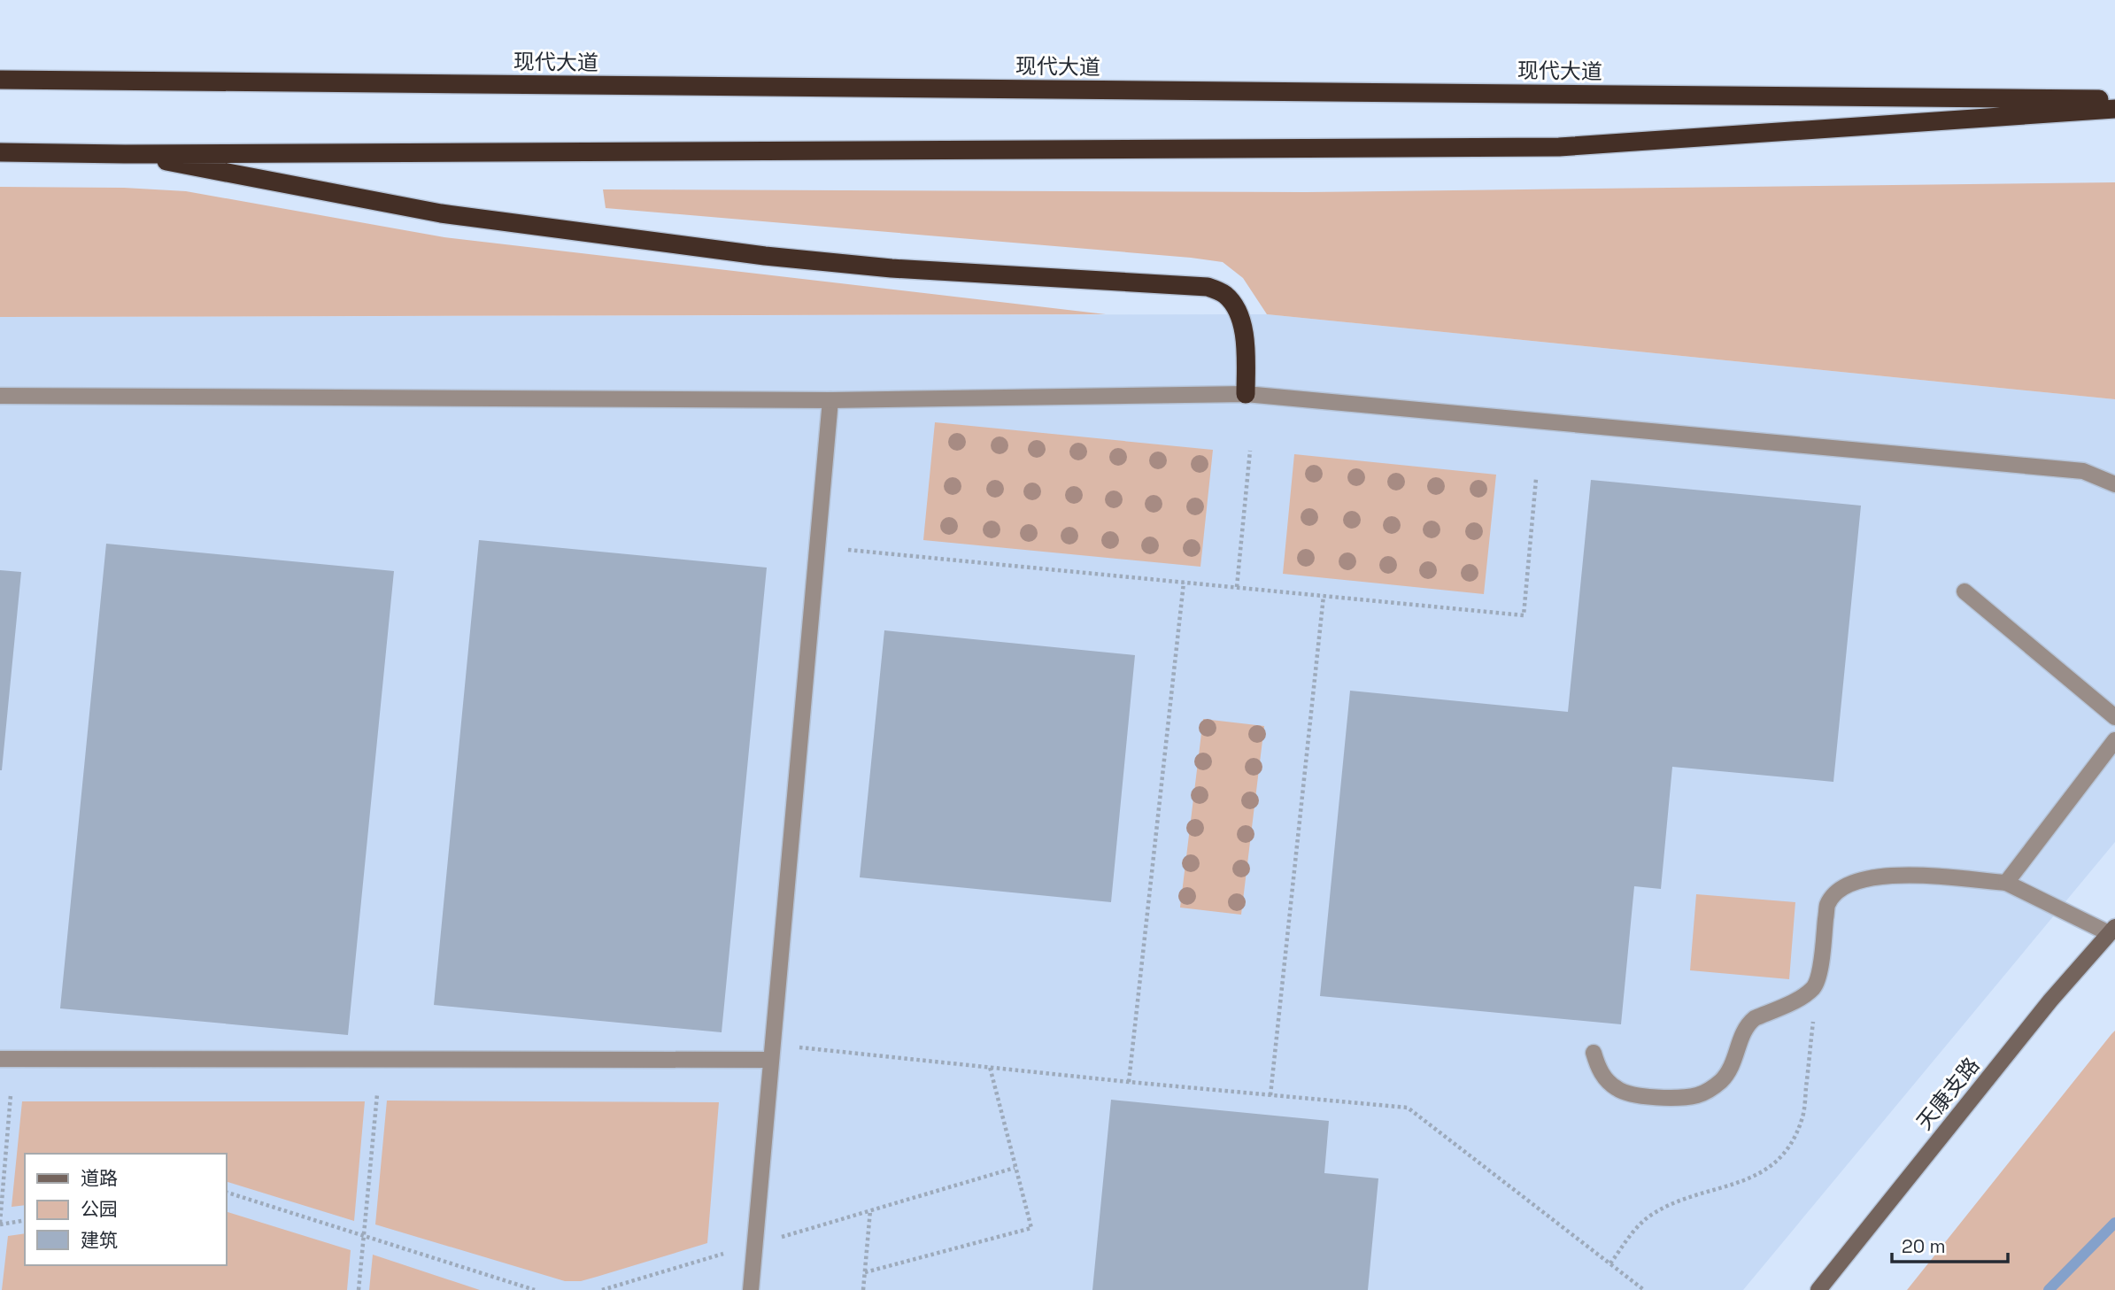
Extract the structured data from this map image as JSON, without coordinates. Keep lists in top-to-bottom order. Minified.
{"streets":{"highway":["现代大道"],"street":["天康支路"]},"legend":["道路","公园","建筑"],"scale_bar":"20 m"}
